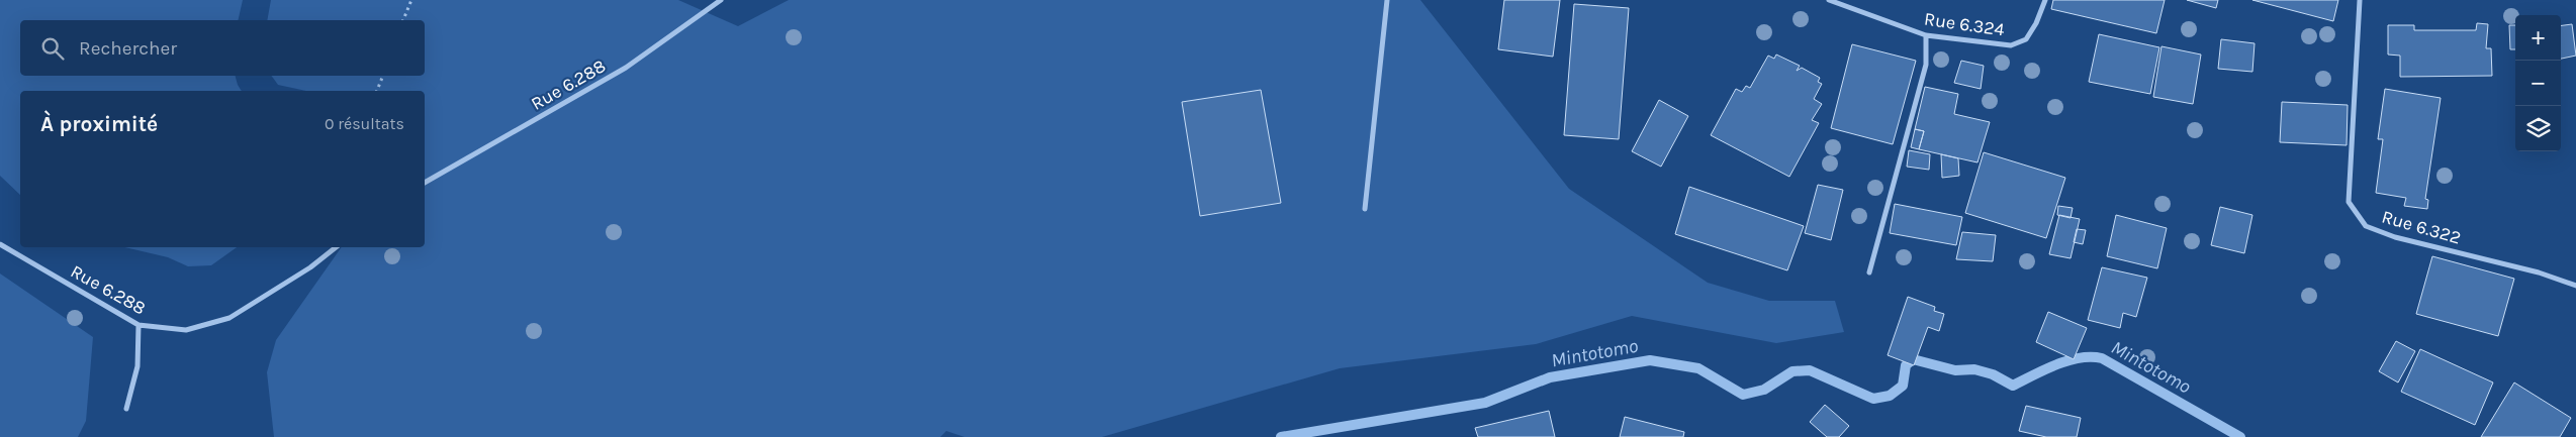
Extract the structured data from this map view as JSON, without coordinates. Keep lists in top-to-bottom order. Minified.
{"streets":{"street":["Rue 6.324","Rue 6.288","Rue 6.322"]},"water":["Mintotomo"],"page":{"map_buttons":["+","−"],"search":"Rechercher","heading":["À proximité","0 résultats"]}}
